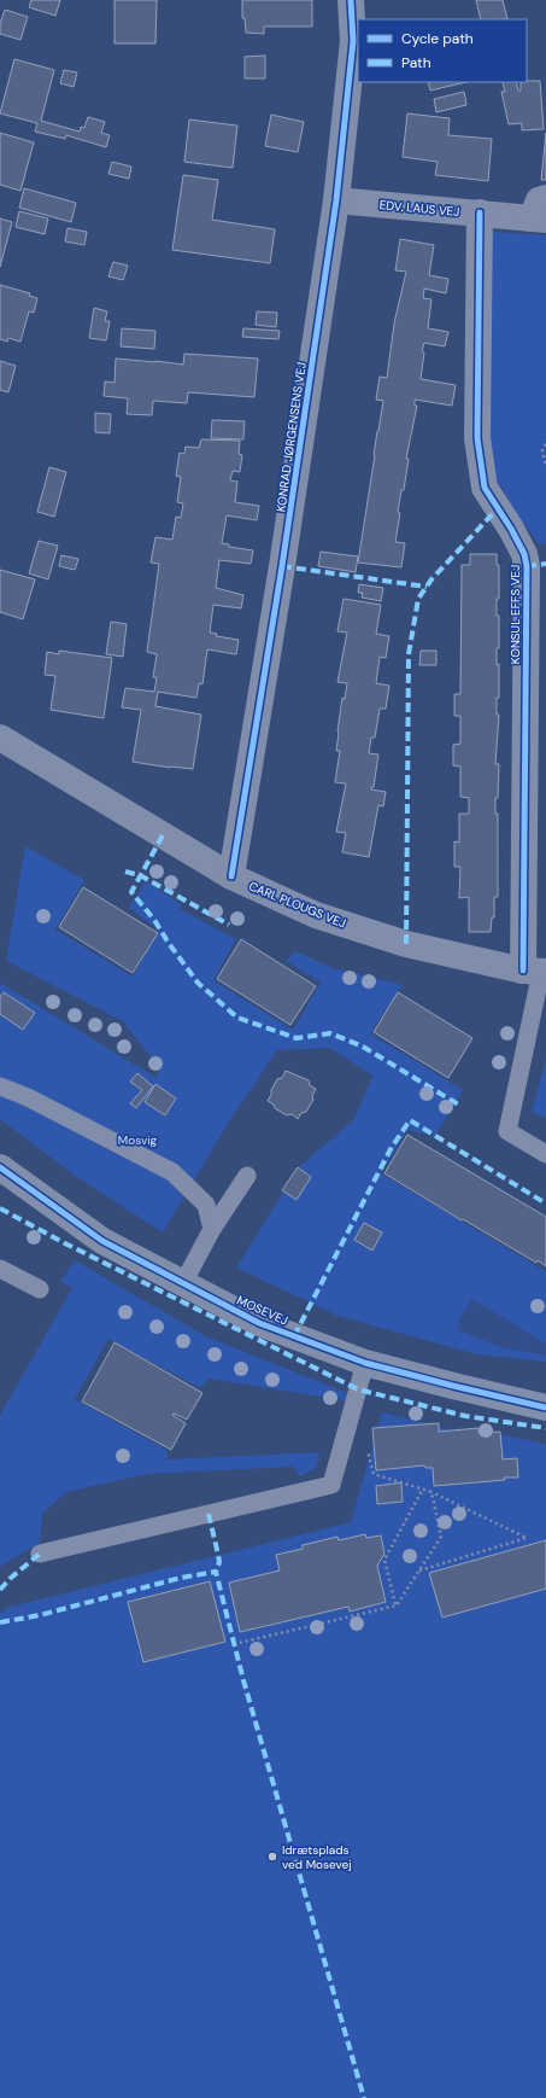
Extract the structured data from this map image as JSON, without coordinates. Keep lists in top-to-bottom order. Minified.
{"streets":{"street":["EDV. LAUS VEJ","KONRAD JØRGENSENS VEJ","KONSUL EFFS VEJ","CARL PLOUGS VEJ","MOSEVEJ"]},"crossings":[["EDV. LAUS VEJ","KONRAD JØRGENSENS VEJ"],["EDV. LAUS VEJ","KONSUL EFFS VEJ"],["KONRAD JØRGENSENS VEJ","CARL PLOUGS VEJ"],["KONSUL EFFS VEJ","CARL PLOUGS VEJ"]],"parks":["Mosvig"],"places":["Idrætsplads ved Mosevej"],"legend":["Cycle path","Path"]}
